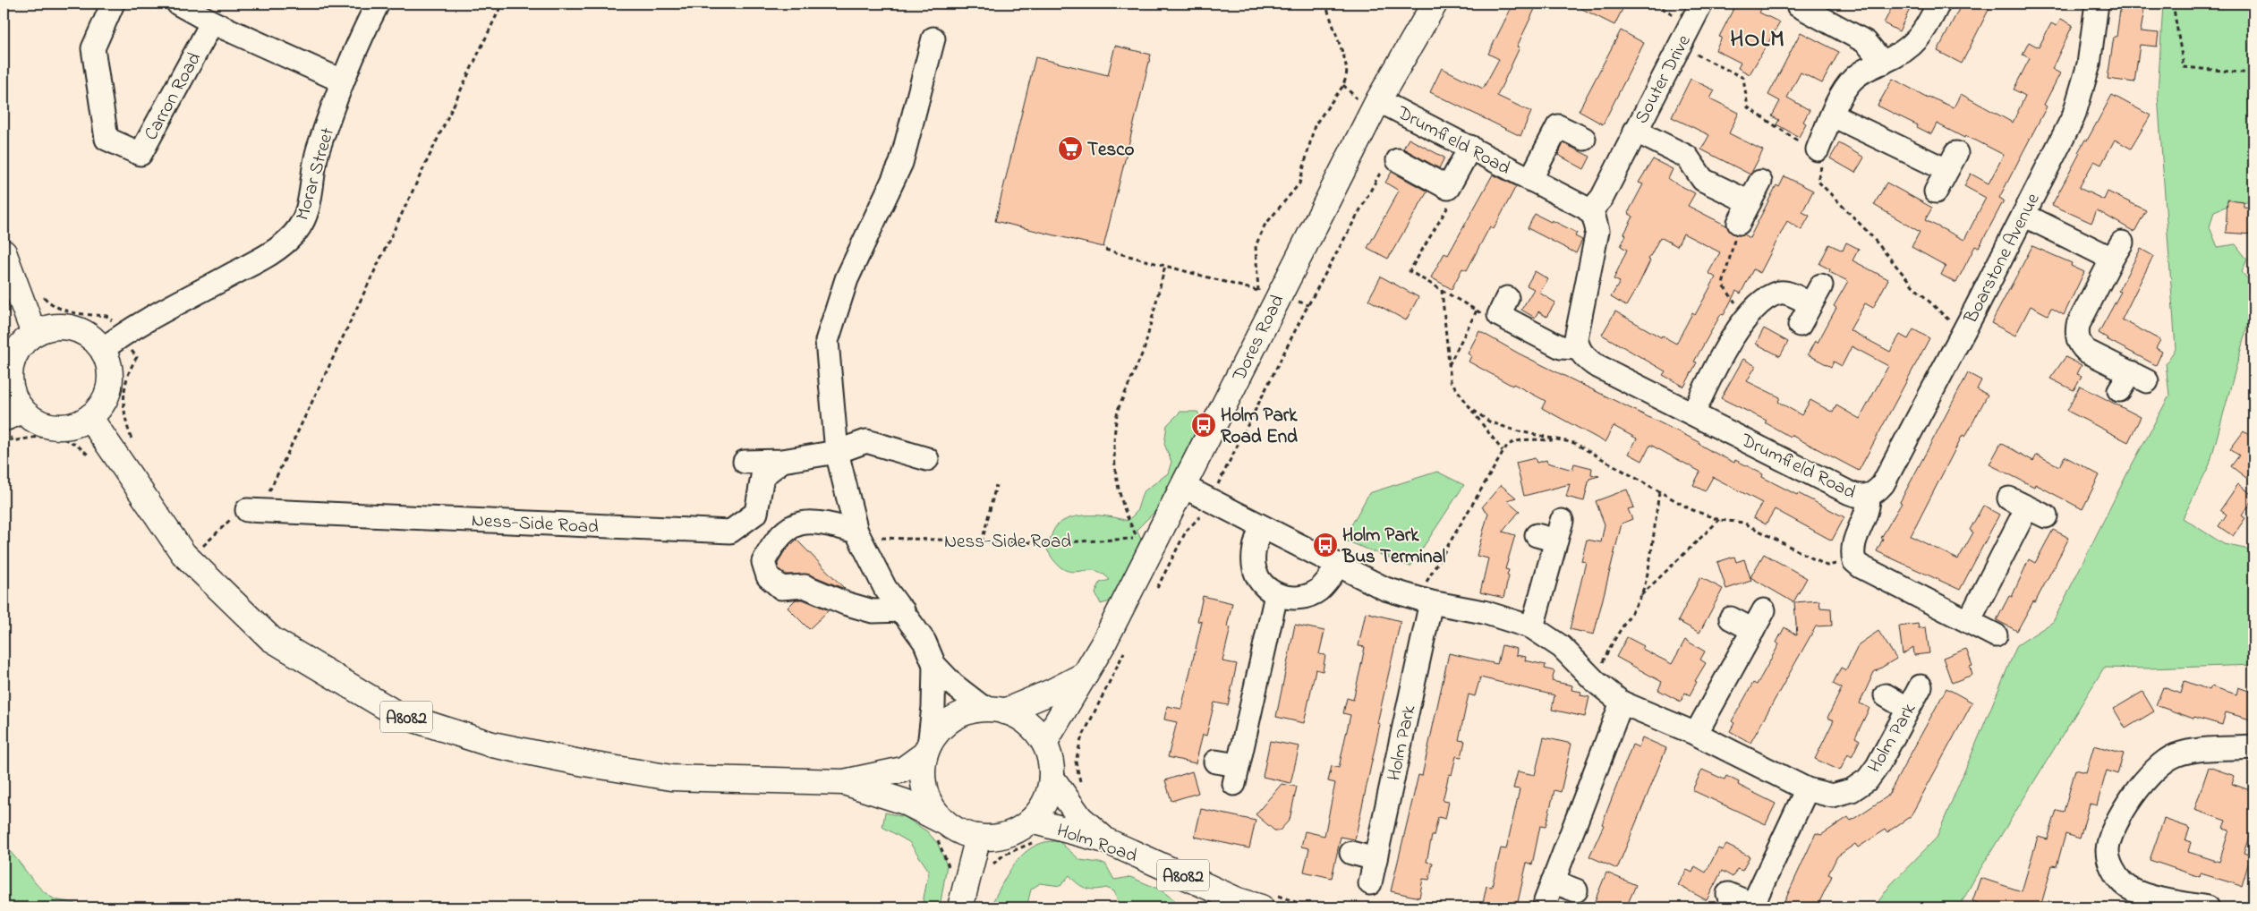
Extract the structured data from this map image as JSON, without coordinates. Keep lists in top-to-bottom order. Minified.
{"streets":{"main road":["Dores Road","A8082","Holm Road"],"street":["Souter Drive","Carron Road","Drumfield Road","Morar Street","Boarstone Avenue","Ness-Side Road","Holm Park"]},"crossings":[["Souter Drive","Drumfield Road"],["Drumfield Road","Boarstone Avenue"],["Drumfield Road","Dores Road"],["Morar Street","A8082"],["Dores Road","A8082"],["Dores Road","Holm Park"],["Dores Road","Holm Road"],["A8082","Holm Road"]],"districts":["HOLM"],"places":{"supermarket":["Tesco"],"bus stop":["Holm Park Road End","Holm Park Bus Terminal"]}}
